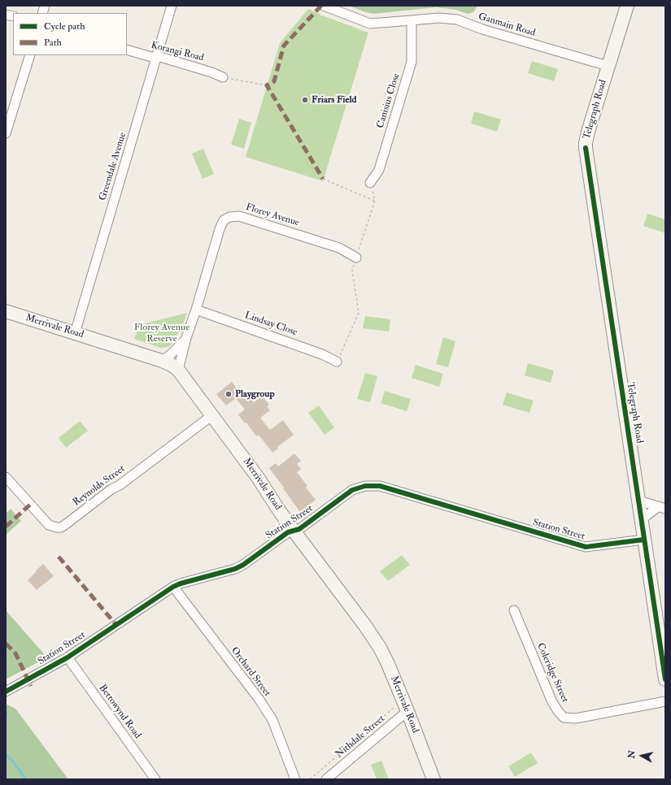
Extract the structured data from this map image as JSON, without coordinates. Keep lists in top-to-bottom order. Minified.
{"streets":{"main road":["Telegraph Road","Merrivale Road"],"street":["Ganmain Road","Korangi Road","Canisius Close","Greendale Avenue","Florey Avenue","Lindsay Close","Reynolds Street","Station Street","Orchard Street","Coleridge Street","Bettowynd Road","Nithdale Street"]},"crossings":[["Ganmain Road","Canisius Close"],["Ganmain Road","Telegraph Road"],["Korangi Road","Greendale Avenue"],["Telegraph Road","Station Street"],["Greendale Avenue","Merrivale Road"],["Florey Avenue","Lindsay Close"],["Florey Avenue","Merrivale Road"],["Merrivale Road","Reynolds Street"],["Merrivale Road","Station Street"],["Merrivale Road","Nithdale Street"],["Station Street","Orchard Street"],["Station Street","Bettowynd Road"]],"parks":["Florey Avenue Reserve"],"places":["Friars Field","Playgroup"],"legend":["Cycle path","Path"],"north":"left"}
